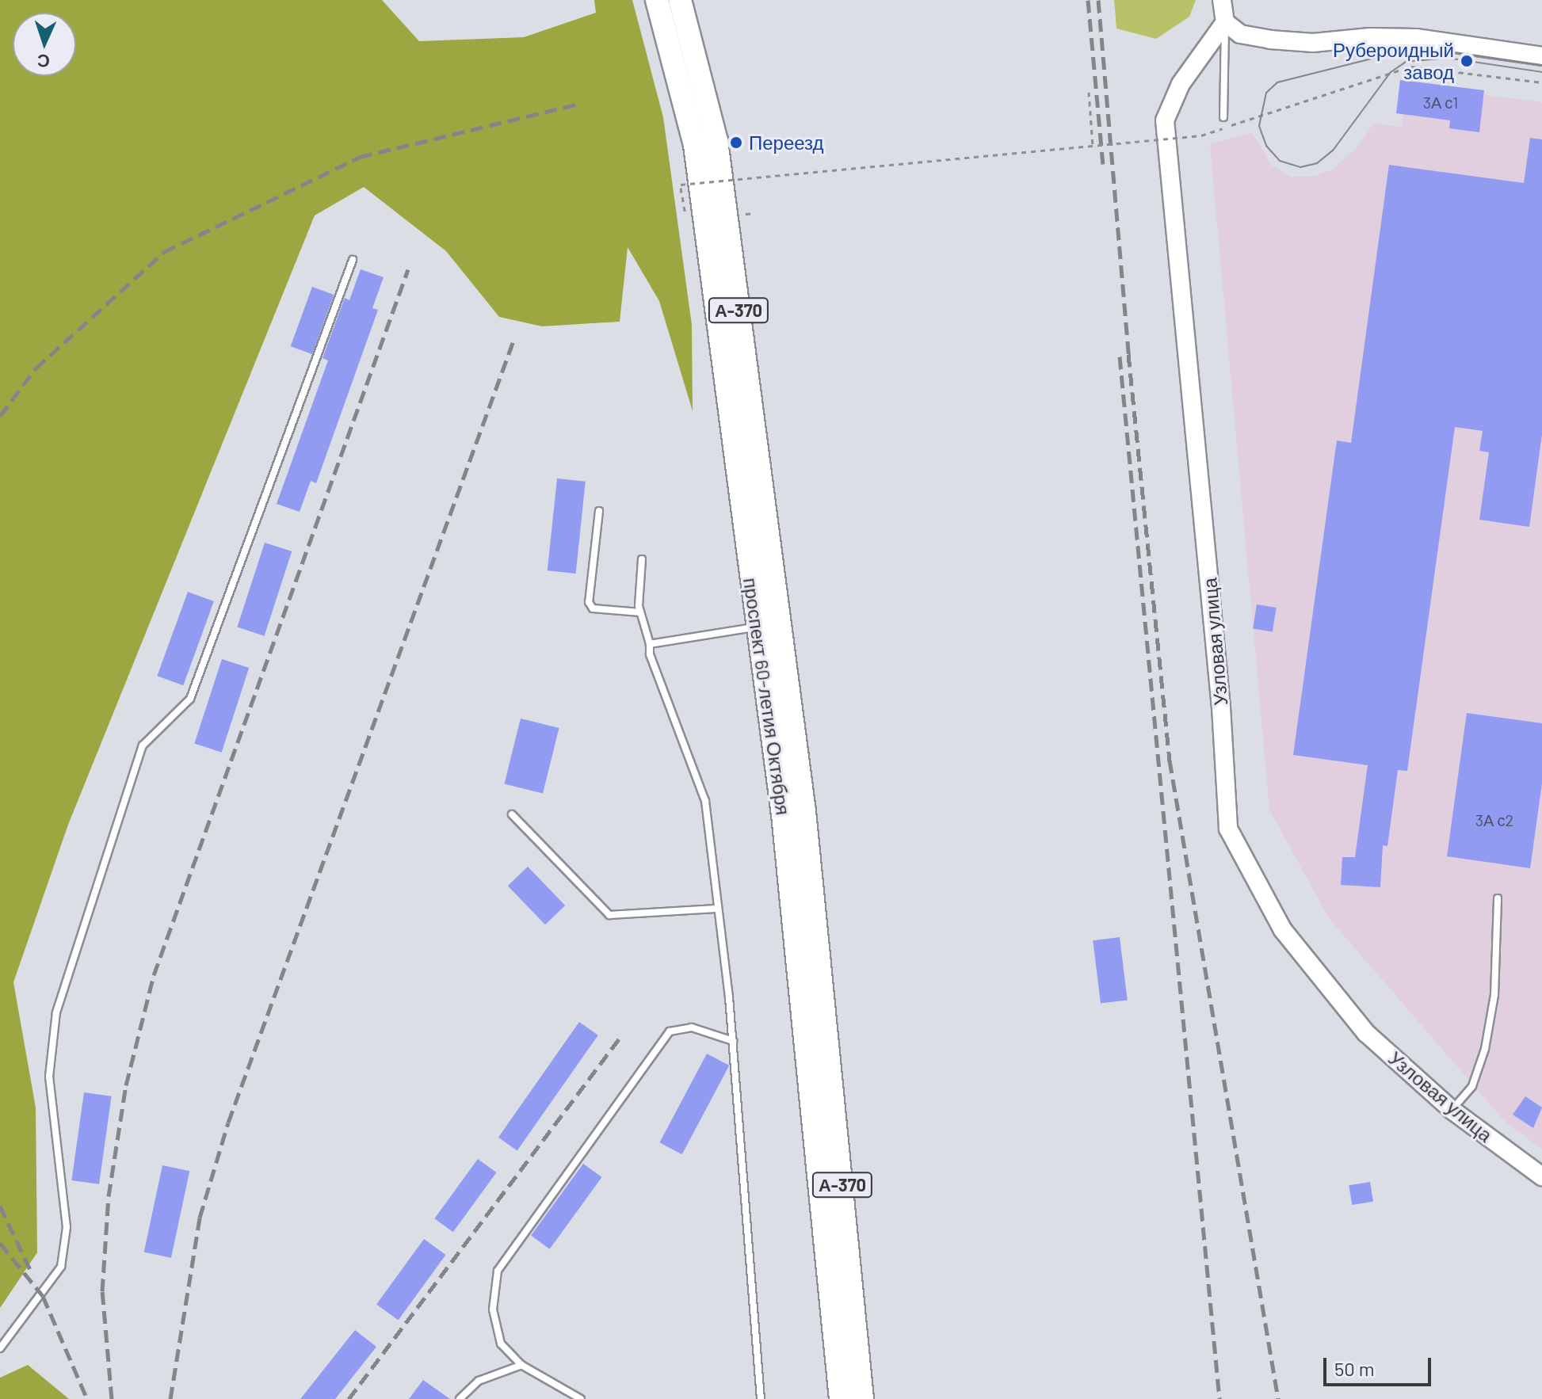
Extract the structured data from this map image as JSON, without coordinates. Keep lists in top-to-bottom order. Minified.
{"streets":{"highway":["А-370","проспект 60-летия Октября"],"street":["Узловая улица"]},"places":["Рубероидный завод","Переезд"],"house_numbers":["3А с1","3А с2"],"scale_bar":"50 m","north":"bottom"}
